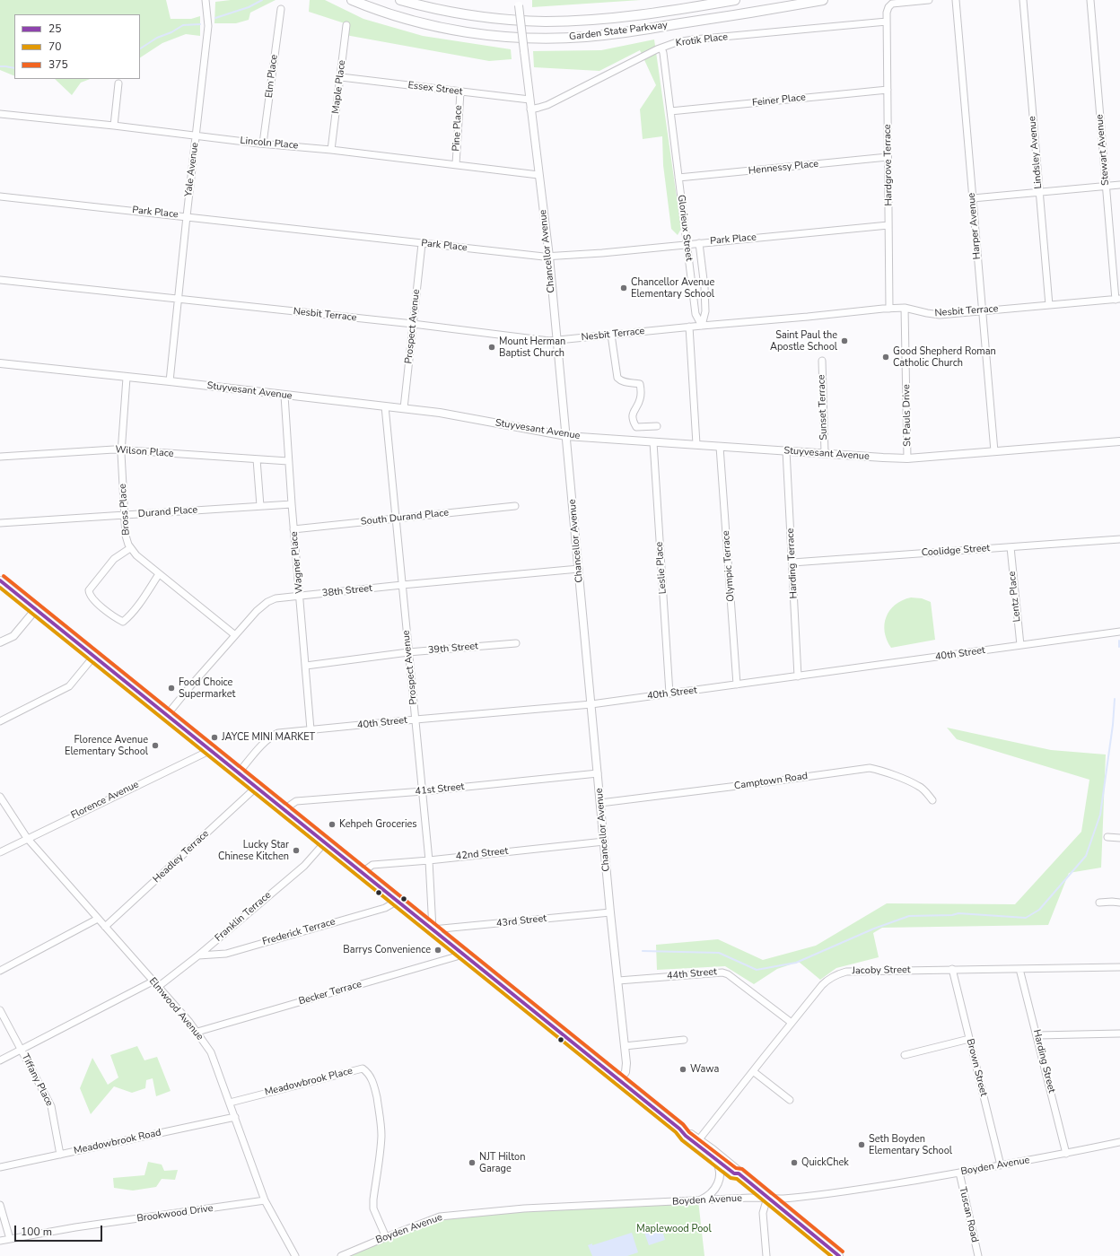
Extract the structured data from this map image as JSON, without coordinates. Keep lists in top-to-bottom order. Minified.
{"streets":{"highway":["Garden State Parkway"],"main road":["Chancellor Avenue","Stuyvesant Avenue"],"street":["Krotik Place","Elm Place","Maple Place","Essex Street","Feiner Place","Pine Place","Lincoln Place","Stewart Avenue","Lindsley Avenue","Hardgrove Terrace","Hennessy Place","Yale Avenue","Park Place","Harper Avenue","Glorieux Street","Nesbit Terrace","Prospect Avenue","Sunset Terrace","St Pauls Drive","Wilson Place","Bross Place","Durand Place","South Durand Place","Coolidge Street","Wagner Place","Harding Terrace","Olympic Terrace","Leslie Place","38th Street","Lentz Place","39th Street","40th Street","Camptown Road","41st Street","Florence Avenue","42nd Street","Headley Terrace","Franklin Terrace","43rd Street","Frederick Terrace","Jacoby Street","44th Street","Becker Terrace","Elmwood Avenue","Harding Street","Brown Street","Tiffany Place","Meadowbrook Place","Meadowbrook Road","Boyden Avenue","Brookwood Drive","Tuscan Road"]},"crossings":[["Krotik Place","Hardgrove Terrace"],["Krotik Place","Glorieux Street"],["Krotik Place","Chancellor Avenue"],["Elm Place","Lincoln Place"],["Maple Place","Essex Street"],["Maple Place","Lincoln Place"],["Essex Street","Pine Place"],["Essex Street","Chancellor Avenue"],["Feiner Place","Hardgrove Terrace"],["Feiner Place","Glorieux Street"],["Pine Place","Lincoln Place"],["Lincoln Place","Yale Avenue"],["Lincoln Place","Chancellor Avenue"],["Stewart Avenue","Nesbit Terrace"],["Lindsley Avenue","Nesbit Terrace"],["Hardgrove Terrace","Hennessy Place"],["Hardgrove Terrace","Park Place"],["Hardgrove Terrace","Nesbit Terrace"],["Hennessy Place","Glorieux Street"],["Yale Avenue","Park Place"],["Yale Avenue","Nesbit Terrace"],["Yale Avenue","Stuyvesant Avenue"],["Park Place","Glorieux Street"],["Park Place","Chancellor Avenue"],["Park Place","Prospect Avenue"],["Harper Avenue","Nesbit Terrace"],["Harper Avenue","Stuyvesant Avenue"],["Glorieux Street","Nesbit Terrace"],["Chancellor Avenue","Nesbit Terrace"],["Chancellor Avenue","Stuyvesant Avenue"],["Chancellor Avenue","38th Street"],["Chancellor Avenue","40th Street"],["Chancellor Avenue","Camptown Road"],["Chancellor Avenue","41st Street"],["Chancellor Avenue","42nd Street"],["Chancellor Avenue","43rd Street"],["Chancellor Avenue","44th Street"],["Nesbit Terrace","Prospect Avenue"],["Nesbit Terrace","St Pauls Drive"],["Prospect Avenue","Stuyvesant Avenue"],["Prospect Avenue","South Durand Place"],["Prospect Avenue","38th Street"],["Prospect Avenue","39th Street"],["Prospect Avenue","40th Street"],["Prospect Avenue","41st Street"],["Prospect Avenue","42nd Street"],["Prospect Avenue","43rd Street"],["Stuyvesant Avenue","Sunset Terrace"],["Stuyvesant Avenue","St Pauls Drive"],["Stuyvesant Avenue","Bross Place"],["Stuyvesant Avenue","Wagner Place"],["Stuyvesant Avenue","Harding Terrace"],["Stuyvesant Avenue","Olympic Terrace"],["Stuyvesant Avenue","Leslie Place"],["Wilson Place","Bross Place"],["Wilson Place","Wagner Place"],["Bross Place","Durand Place"],["Bross Place","38th Street"],["Durand Place","Wagner Place"],["South Durand Place","Wagner Place"],["Coolidge Street","Harding Terrace"],["Coolidge Street","Lentz Place"],["Wagner Place","38th Street"],["Wagner Place","39th Street"],["Wagner Place","40th Street"],["Harding Terrace","40th Street"],["Olympic Terrace","40th Street"],["Leslie Place","40th Street"],["Lentz Place","40th Street"],["Florence Avenue","Elmwood Avenue"],["Headley Terrace","Elmwood Avenue"],["Franklin Terrace","Frederick Terrace"],["Franklin Terrace","Elmwood Avenue"],["Jacoby Street","44th Street"],["Jacoby Street","Harding Street"],["Jacoby Street","Brown Street"],["Becker Terrace","Elmwood Avenue"],["Elmwood Avenue","Meadowbrook Place"],["Elmwood Avenue","Meadowbrook Road"],["Elmwood Avenue","Brookwood Drive"],["Harding Street","Boyden Avenue"],["Brown Street","Boyden Avenue"],["Tiffany Place","Meadowbrook Road"],["Meadowbrook Place","Boyden Avenue"],["Boyden Avenue","Tuscan Road"]],"parks":["Maplewood Pool"],"places":["Chancellor Avenue Elementary School","Saint Paul the Apostle School","Mount Herman Baptist Church","Good Shepherd Roman Catholic Church","Food Choice Supermarket","JAYCE MINI MARKET","Florence Avenue Elementary School","Kehpeh Groceries","Lucky Star Chinese Kitchen","Barrys Convenience","Wawa","Seth Boyden Elementary School","NJT Hilton Garage","QuickChek"],"lines":["transit line 375","transit line 25","transit line 70"],"legend":["25","70","375"],"scale_bar":"100 m"}
